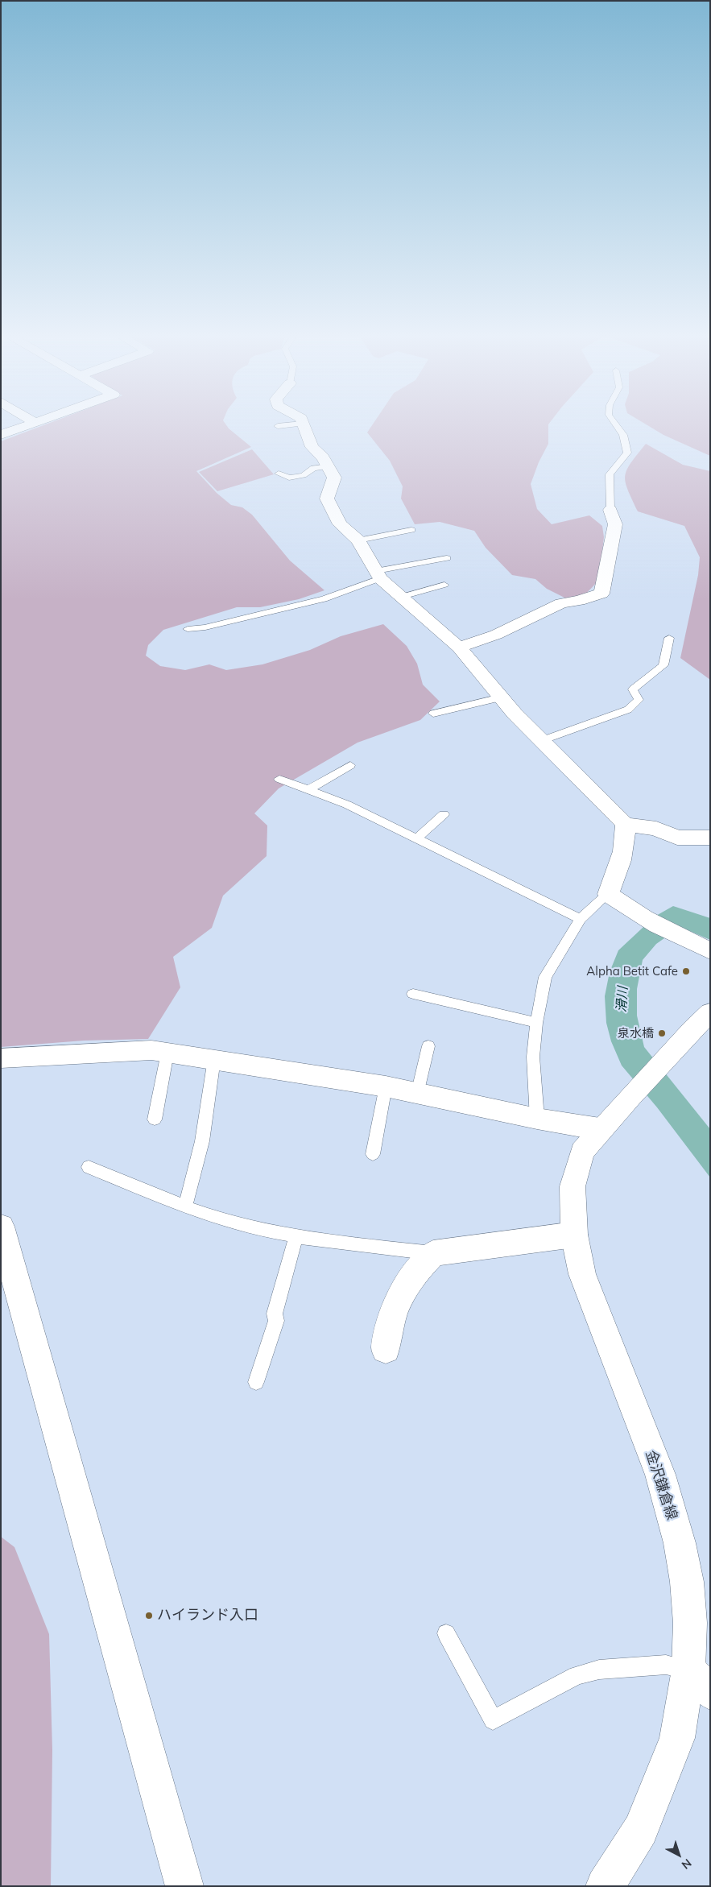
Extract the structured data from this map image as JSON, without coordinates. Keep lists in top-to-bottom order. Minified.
{"streets":{"street":["金沢鎌倉線"]},"water":["滑川"],"places":["Alpha Betit Cafe","泉水橋","ハイランド入口"],"north":"bottom right"}
